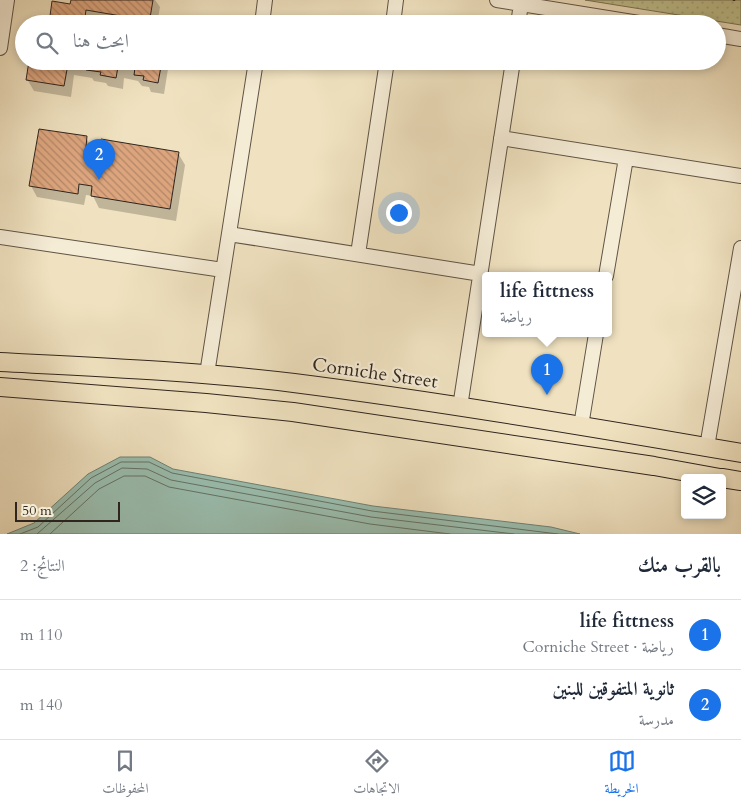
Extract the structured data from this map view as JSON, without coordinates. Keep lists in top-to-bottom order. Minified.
{"streets":{"main road":["Corniche Street"]},"scale_bar":"50 m","page":{"search":"ابحث هنا","pins":["2","1"],"popup":["life fittness","رياضة"],"scale":"50 m","heading":["بالقرب منك","النتائج: 2"],"list":[{"mark":"1","name":"life fittness","note":"رياضة · Corniche Street","value":"110 m"},{"mark":"2","name":"ثانوية المتفوقين للبنين","note":"مدرسة","value":"140 m"}],"nav":["الخريطة","الاتجاهات","المحفوظات"]}}
